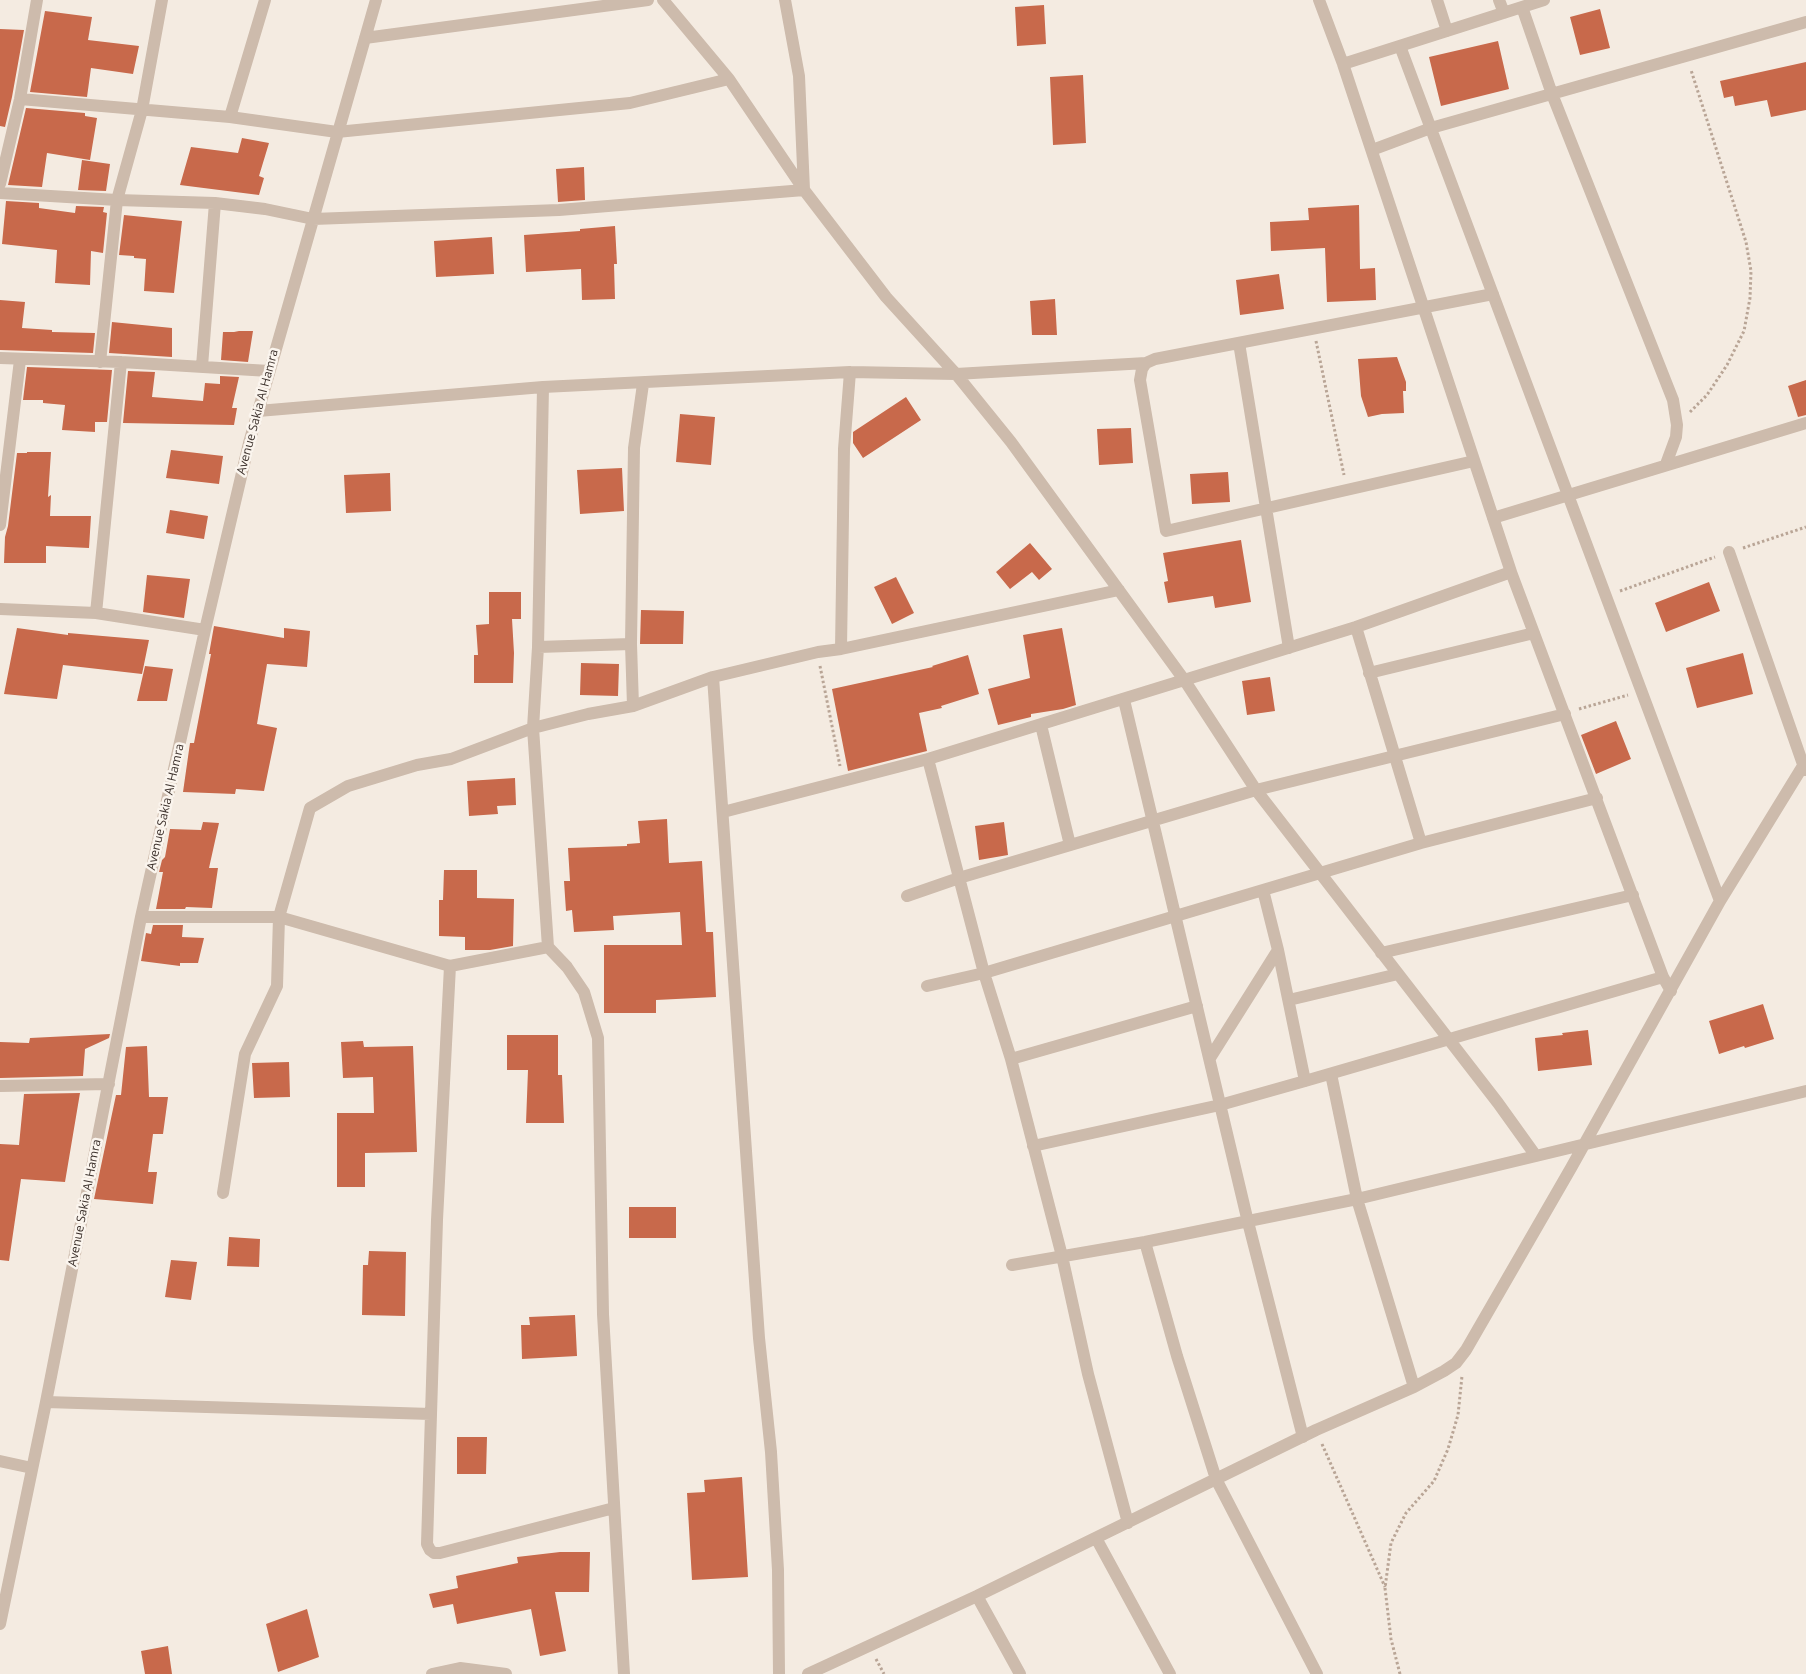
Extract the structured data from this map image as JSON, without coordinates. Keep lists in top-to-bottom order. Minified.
{"streets":{"street":["Avenue Sakia Al Hamra"]}}
